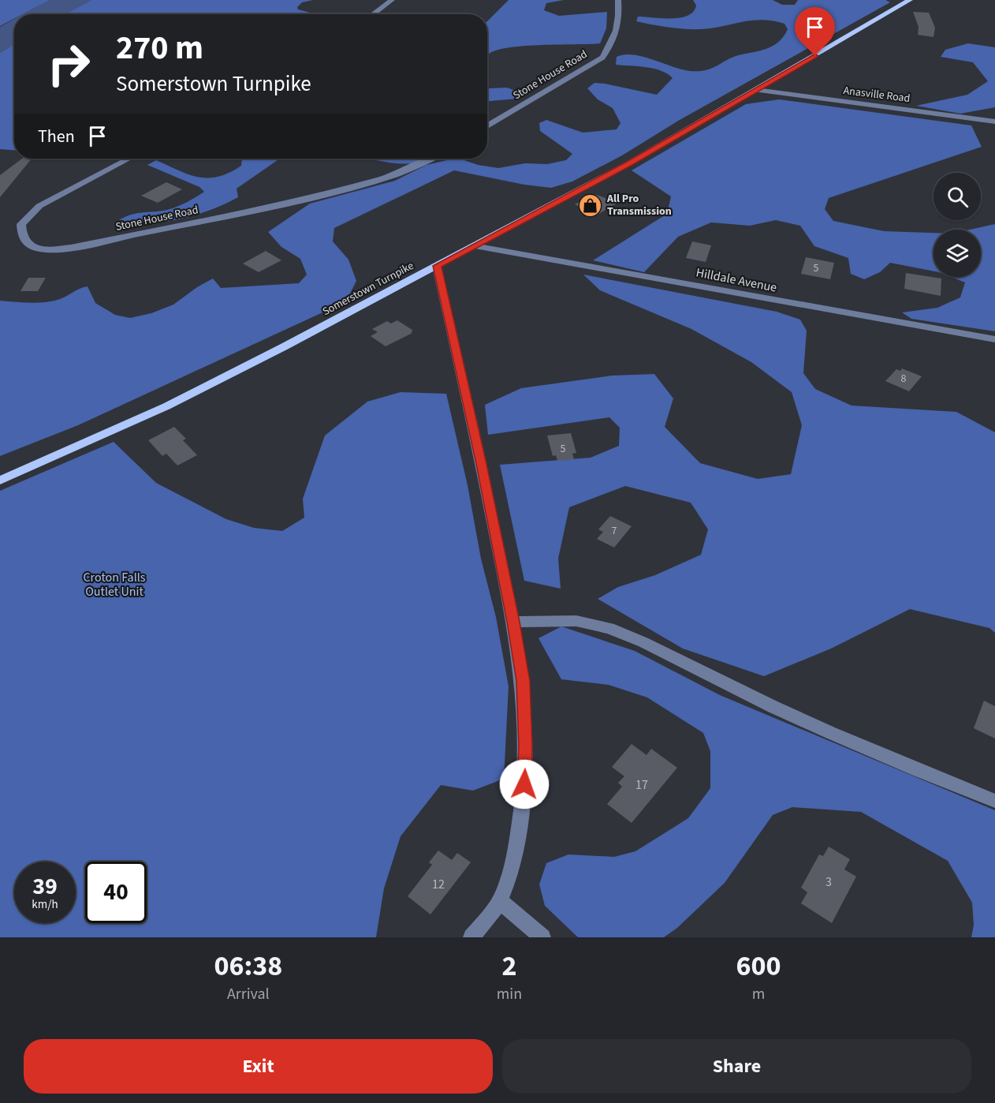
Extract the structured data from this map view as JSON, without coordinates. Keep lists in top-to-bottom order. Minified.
{"streets":{"main road":["Somerstown Turnpike"],"street":["Stone House Road","Anasville Road","Hilldale Avenue"]},"crossings":[["Anasville Road","Somerstown Turnpike"],["Hilldale Avenue","Somerstown Turnpike"]],"parks":["Croton Falls Outlet Unit"],"places":{"shop":["All Pro Transmission"]},"house_numbers":["5","8","5","7","17","3","12"],"page":{"turn":["270 m","Somerstown Turnpike"],"then":"Then","speed":"39 km/h","limit":"40","eta":["06:38","Arrival","2","min","600","m"],"buttons":["Exit","Share"]}}
